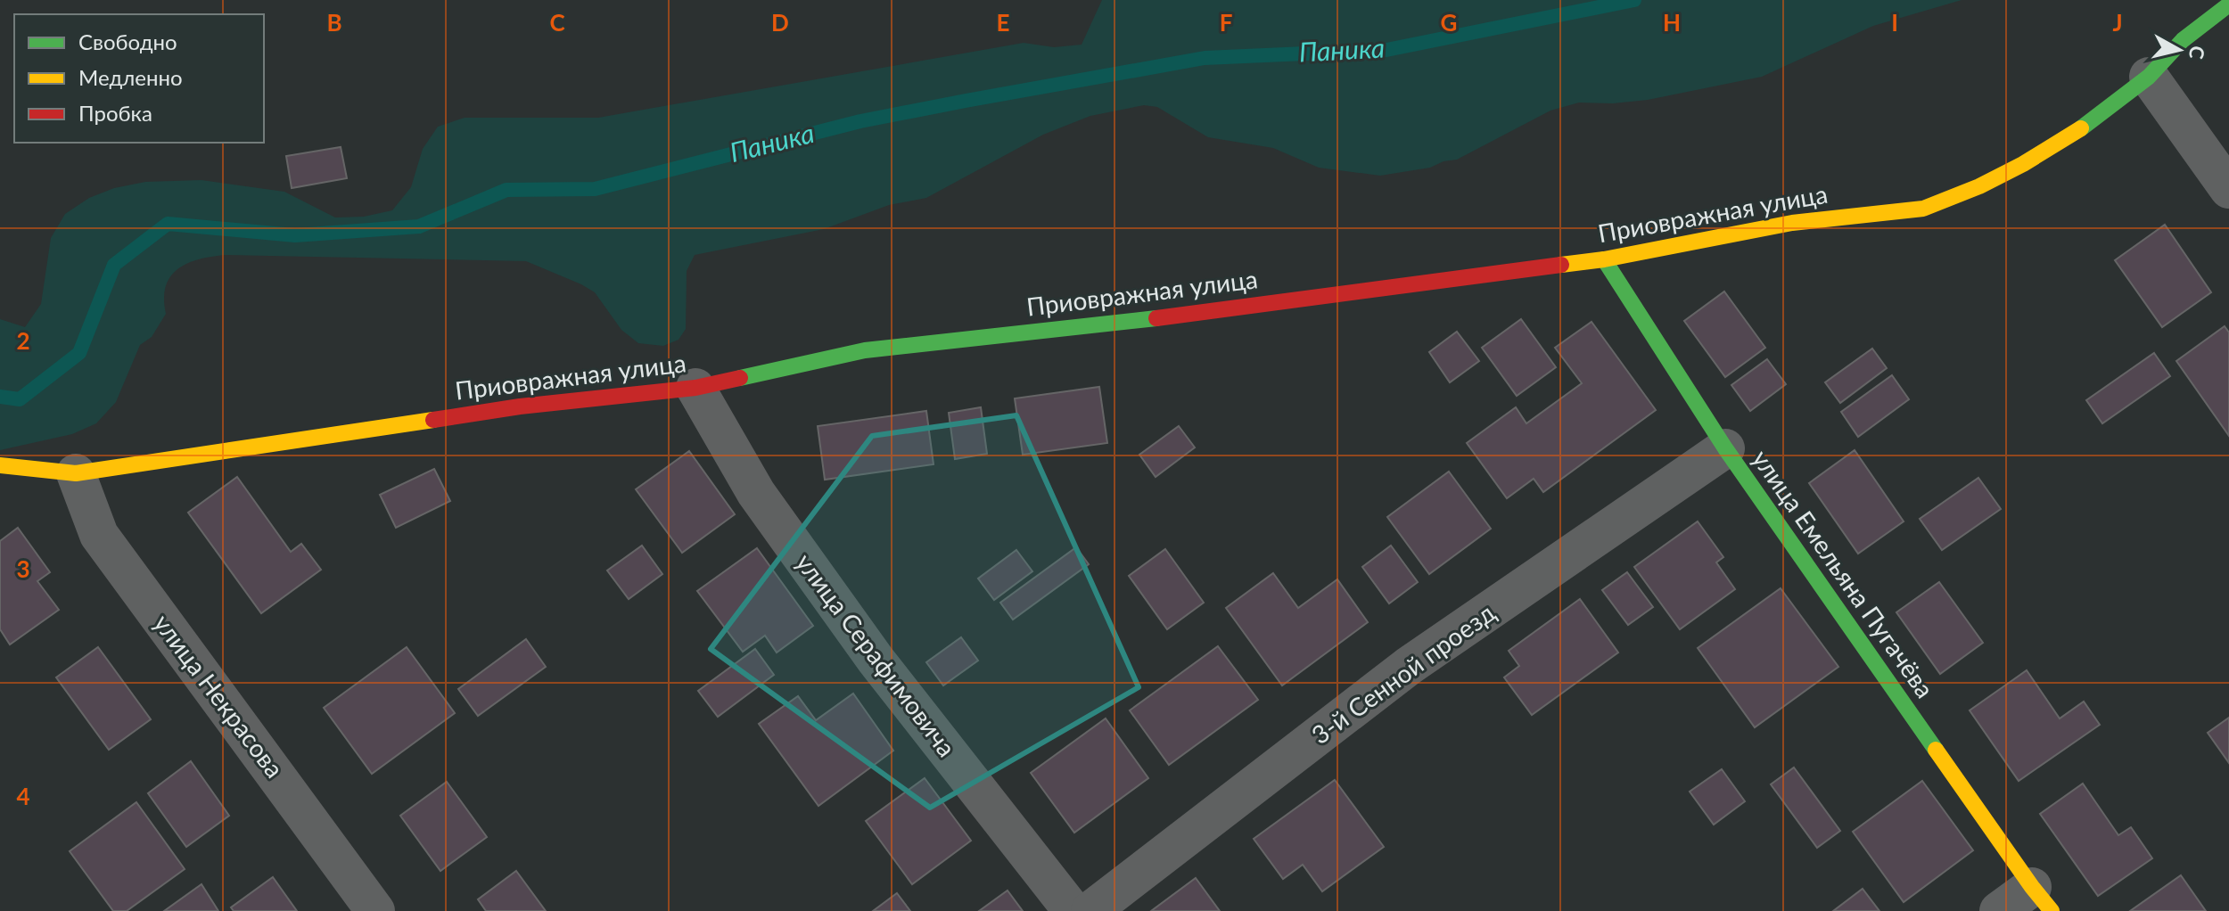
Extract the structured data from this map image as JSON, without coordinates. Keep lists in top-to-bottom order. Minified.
{"streets":{"street":["Приовражная улица","улица Емельяна Пугачёва","улица Серафимовича","3-й Сенной проезд","улица Некрасова"]},"crossings":[["Приовражная улица","улица Емельяна Пугачёва"],["Приовражная улица","улица Серафимовича"],["Приовражная улица","улица Некрасова"],["улица Емельяна Пугачёва","3-й Сенной проезд"]],"water":["Паника"],"legend":["Свободно","Медленно","Пробка"],"north":"right","grid":{"columns":["B","C","D","E","F","G","H","I","J"],"rows":["2","3","4"]}}
